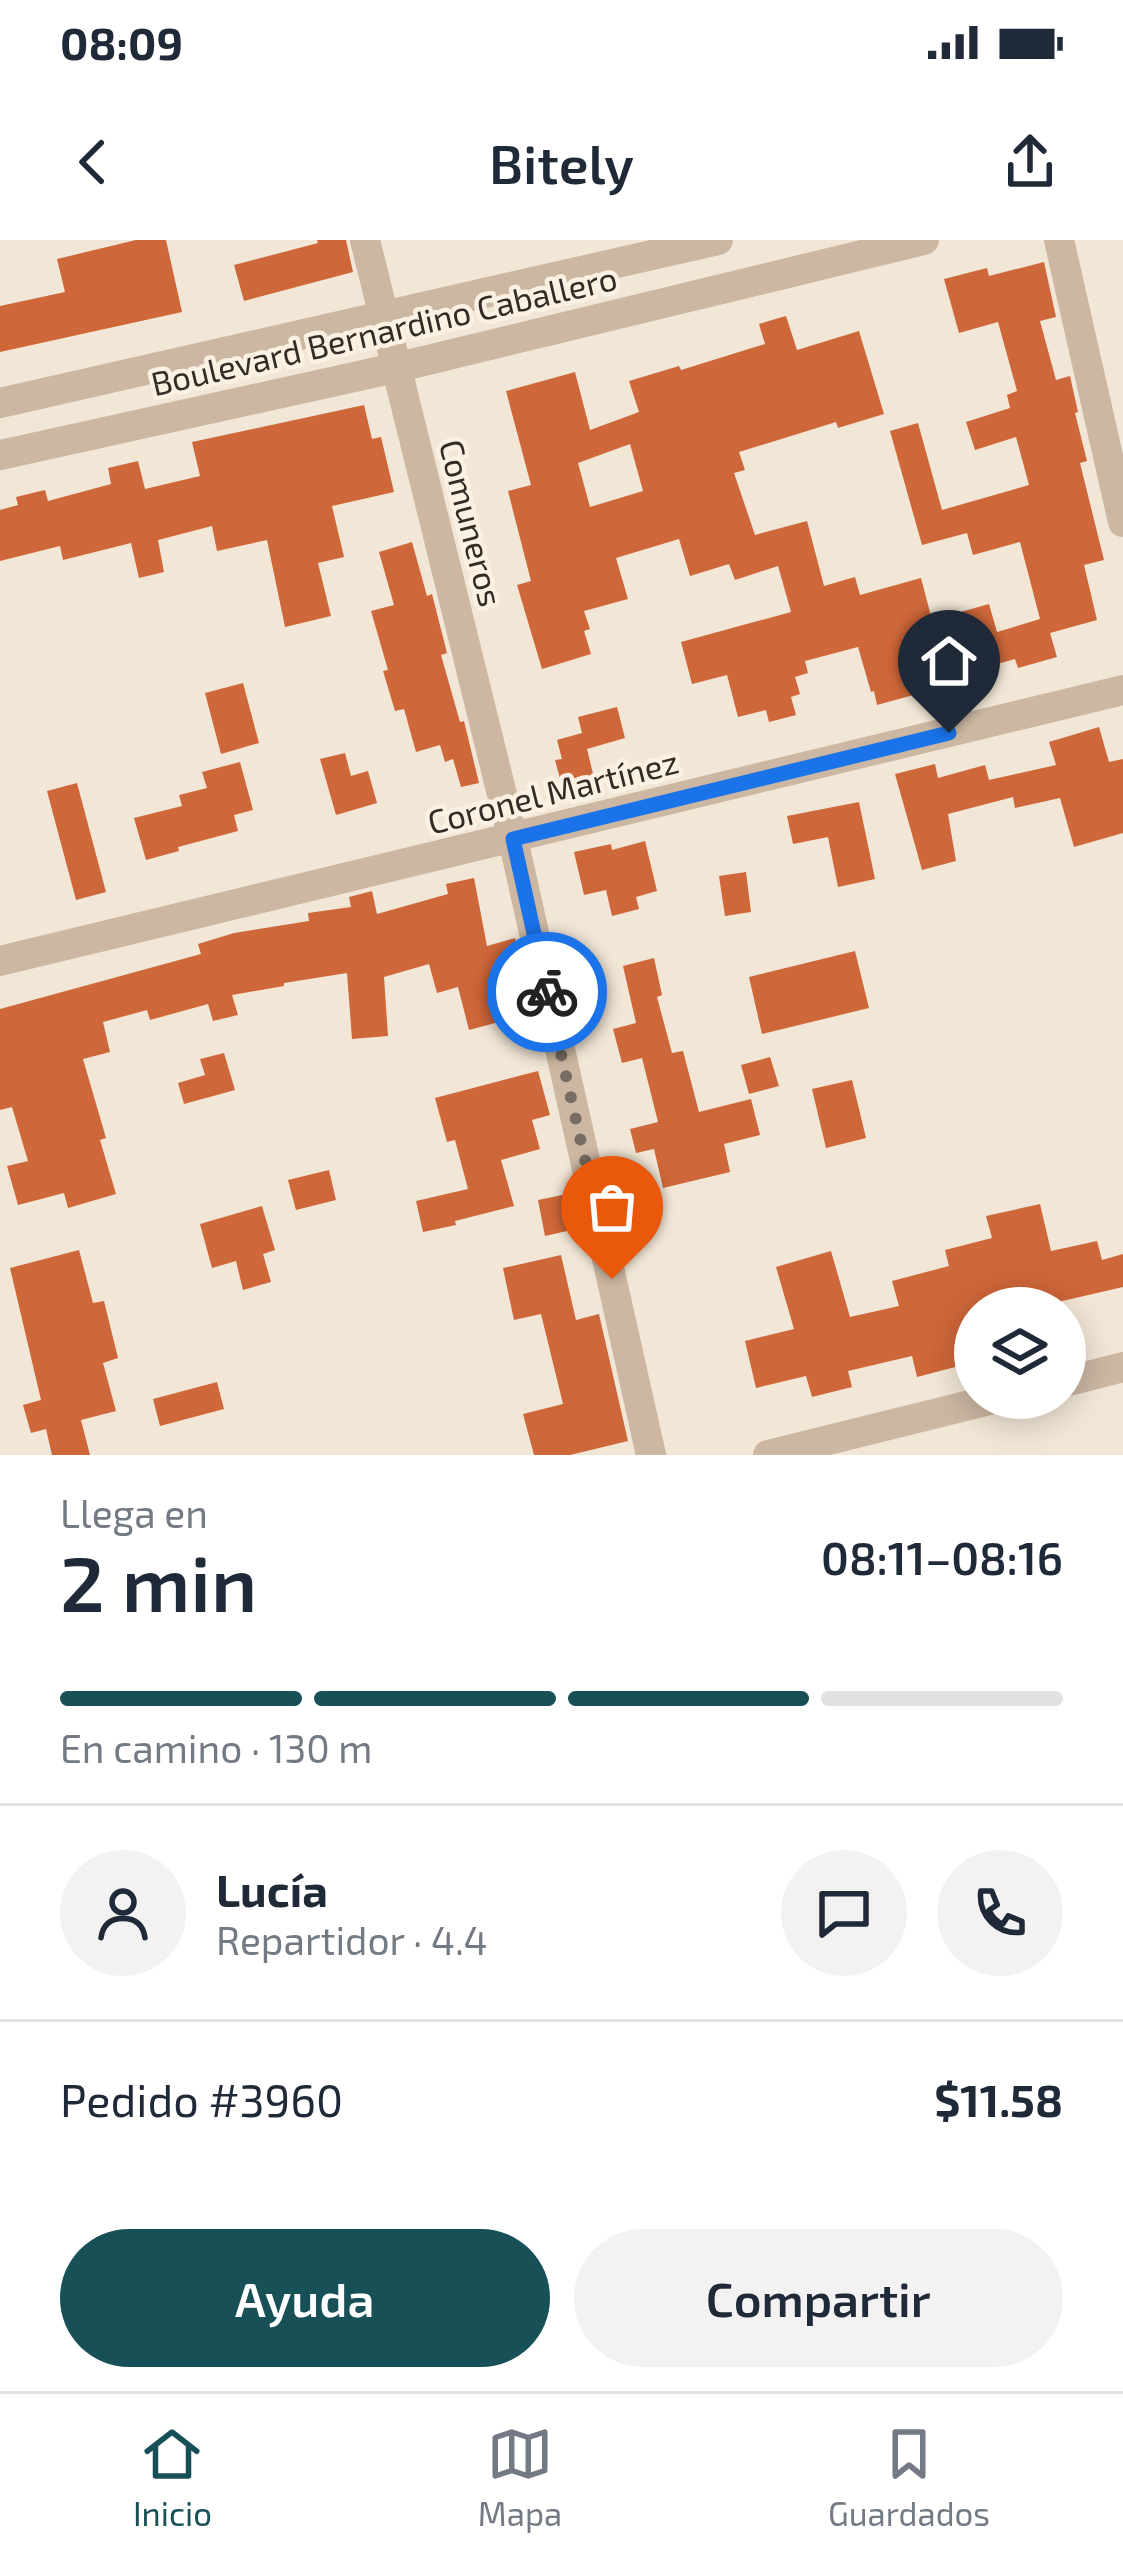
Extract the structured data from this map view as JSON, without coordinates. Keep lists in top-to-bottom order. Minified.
{"streets":{"street":["Boulevard Bernardino Caballero","Comuneros","Coronel Martínez"]},"crossings":[["Boulevard Bernardino Caballero","Comuneros"],["Comuneros","Coronel Martínez"]],"page":{"status":"08:09","header":"Bitely","heading":["2 min","Llega en","08:11–08:16"],"panel":["Lucía","Repartidor · 4.4","Pedido #3960","$11.58"],"bar":"En camino · 130 m","buttons":["Ayuda","Compartir"],"tabs":["Inicio","Mapa","Guardados"]}}
